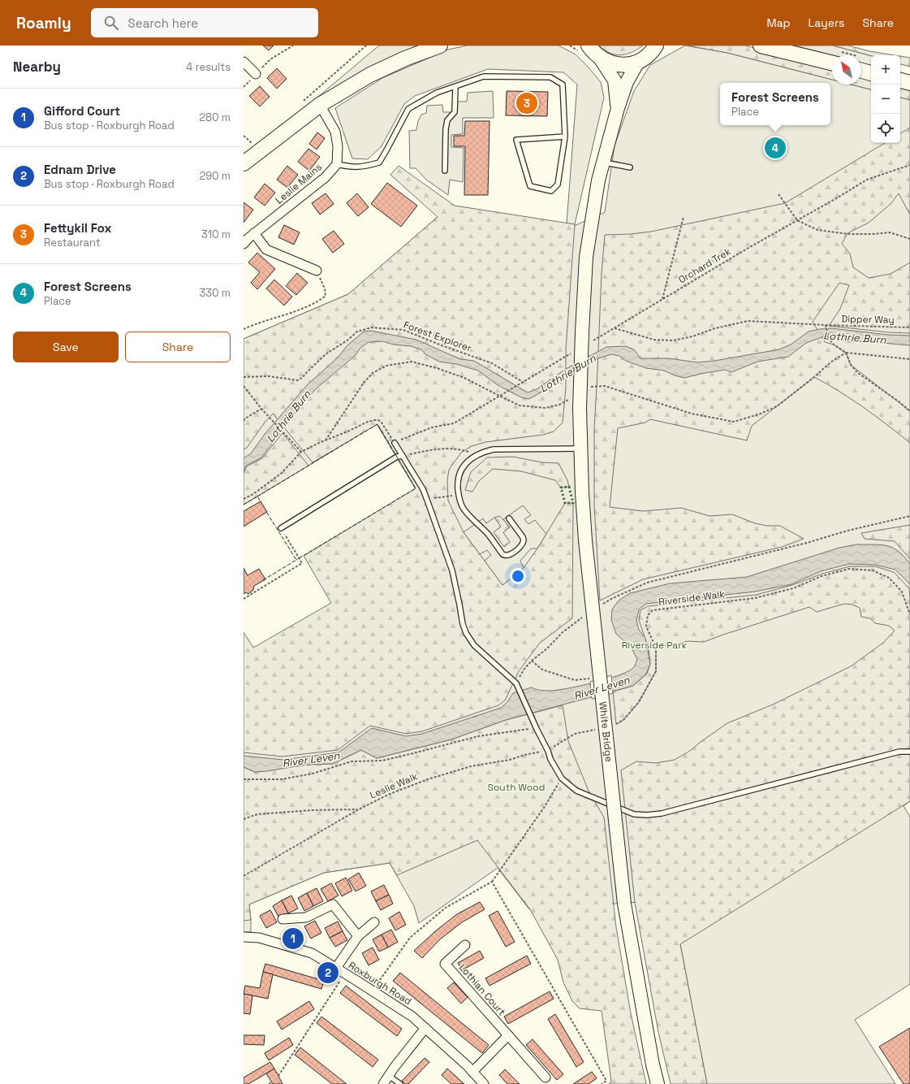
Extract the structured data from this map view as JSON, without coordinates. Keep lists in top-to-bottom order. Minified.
{"streets":{"main road":["White Bridge"],"street":["Leslie Mains","Roxburgh Road","Lothian Court"],"path":["Orchard Trek","Dipper Way","Forest Explorer","Riverside Walk","Leslie Walk"]},"crossings":[["Orchard Trek","Dipper Way"],["Orchard Trek","White Bridge"]],"water":["Lothrie Burn","River Leven"],"parks":["Riverside Park","South Wood"],"north":"top left","page":{"header":"Roamly","search":"Search here","nav":["Map","Layers","Share"],"heading":["Nearby","4 results"],"map_buttons":["+","−"],"popup":["Forest Screens","Place"],"list":[{"mark":"1","name":"Gifford Court","note":"Bus stop · Roxburgh Road","value":"280 m"},{"mark":"2","name":"Ednam Drive","note":"Bus stop · Roxburgh Road","value":"290 m"},{"mark":"3","name":"Fettykil Fox","note":"Restaurant","value":"310 m"},{"mark":"4","name":"Forest Screens","note":"Place","value":"330 m"}],"pins":["3","4","1","2"],"buttons":["Save","Share"]}}
